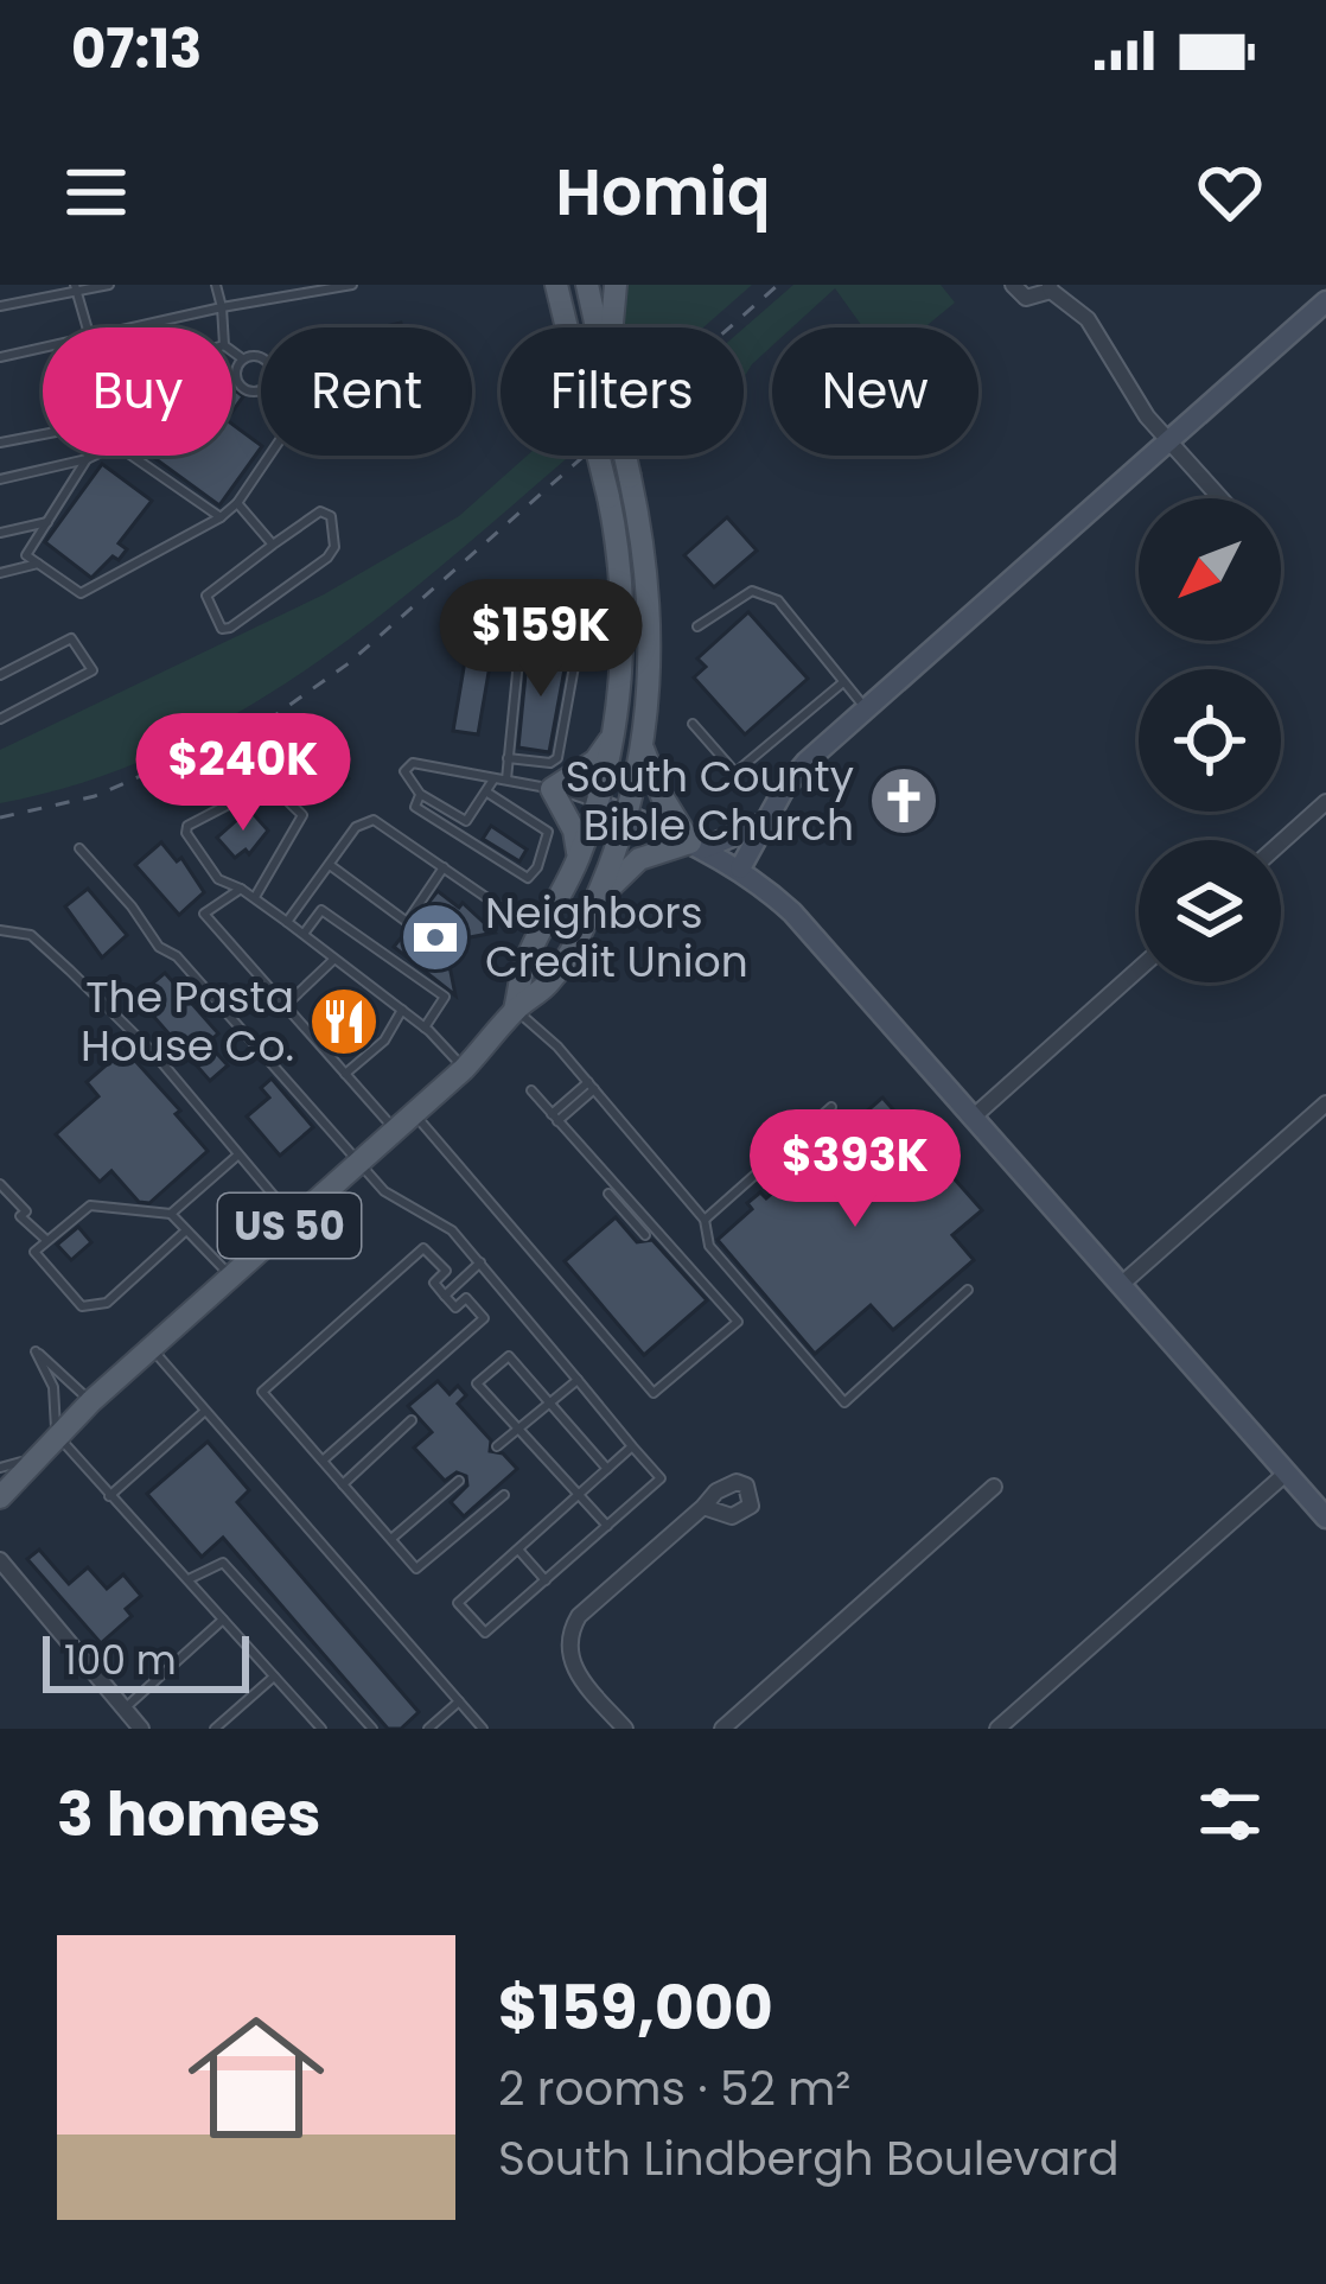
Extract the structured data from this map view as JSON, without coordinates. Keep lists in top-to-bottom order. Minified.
{"streets":{"main road":["US 50"]},"places":{"church":["South County Bible Church"],"bank":["Neighbors Credit Union"],"restaurant":["The Pasta House Co."]},"scale_bar":"100 m","north":"bottom left","page":{"status":"07:13","header":"Homiq","chip":["Buy","Rent","Filters","New"],"price":["$159K","$240K","$393K"],"scale":"100 m","heading":"3 homes","list":[{"name":"$159,000","note":"2 rooms · 52 m² · South Lindbergh Boulevard"}]}}
